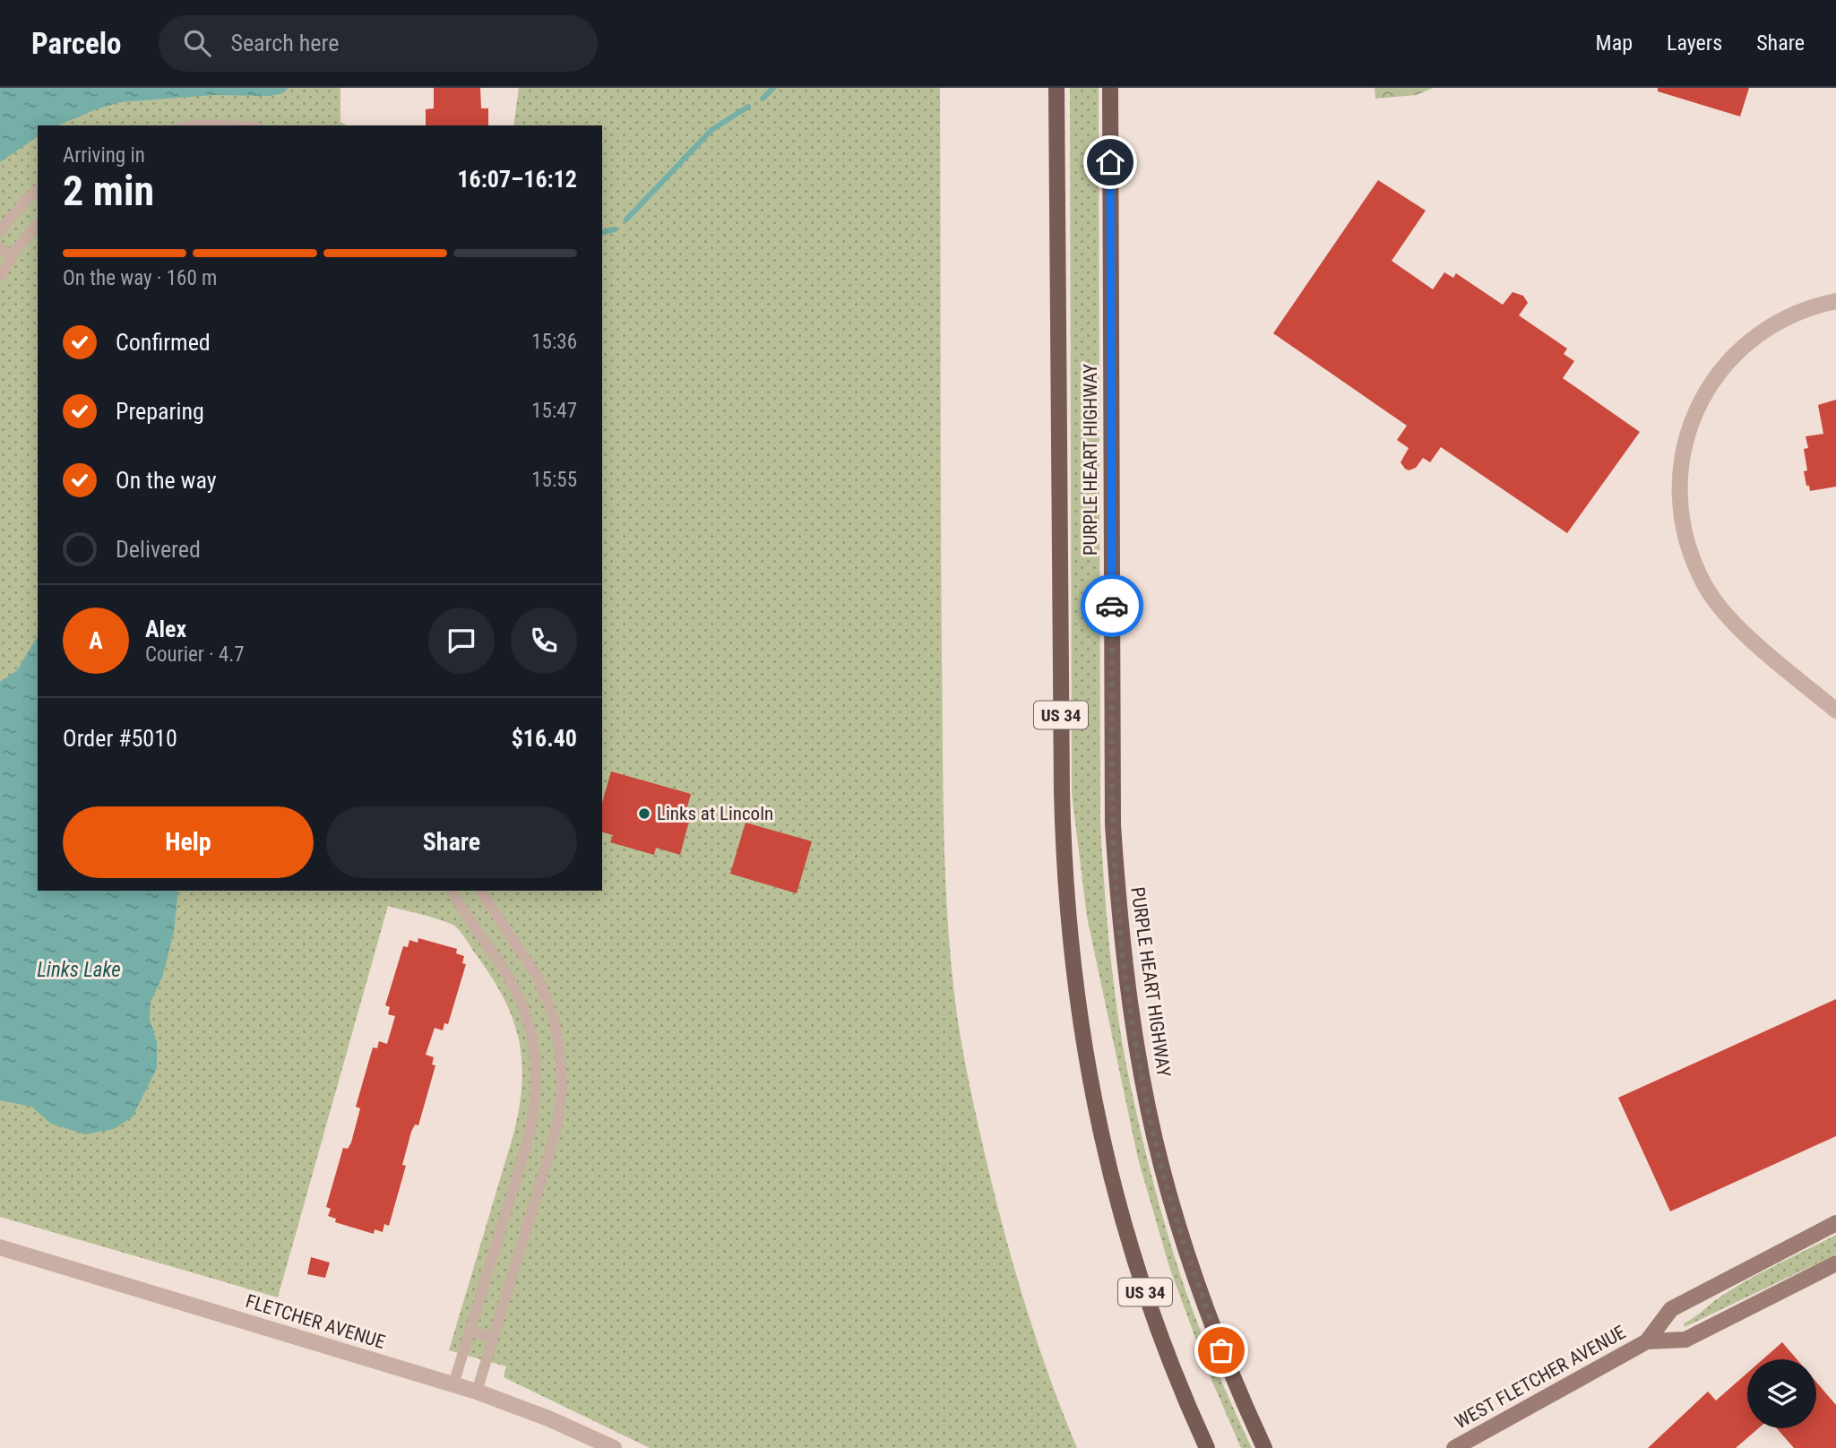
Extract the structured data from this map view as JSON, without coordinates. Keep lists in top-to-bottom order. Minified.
{"streets":{"main road":["PURPLE HEART HIGHWAY","US 34","WEST FLETCHER AVENUE"],"street":["FLETCHER AVENUE"]},"water":["Links Lake"],"places":["Links at Lincoln"],"page":{"header":"Parcelo","search":"Search here","nav":["Map","Layers","Share"],"heading":["2 min","Arriving in","16:07–16:12"],"panel":["Alex","Courier · 4.7","Order #5010","$16.40"],"bar":"On the way · 160 m","list":[["Confirmed","15:36"],["Preparing","15:47"],["On the way","15:55"],"Delivered"],"round":"A","buttons":["Help","Share"]}}
